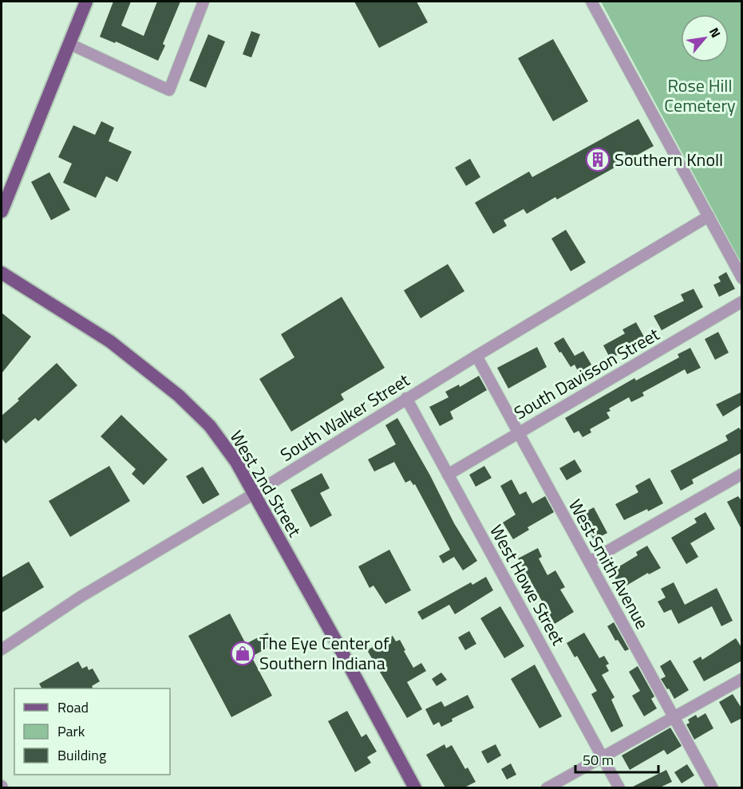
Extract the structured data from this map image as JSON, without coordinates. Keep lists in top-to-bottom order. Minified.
{"streets":{"main road":["West 2nd Street"],"street":["South Davisson Street","South Walker Street","West Smith Avenue","West Howe Street"]},"crossings":[["South Davisson Street","West Smith Avenue"],["South Davisson Street","West Howe Street"],["South Walker Street","West 2nd Street"],["South Walker Street","West Smith Avenue"],["South Walker Street","West Howe Street"]],"parks":["Rose Hill Cemetery"],"places":{"building":["Southern Knoll"],"shop":["The Eye Center of Southern Indiana"]},"legend":["Road","Park","Building"],"scale_bar":"50 m","north":"top right"}
